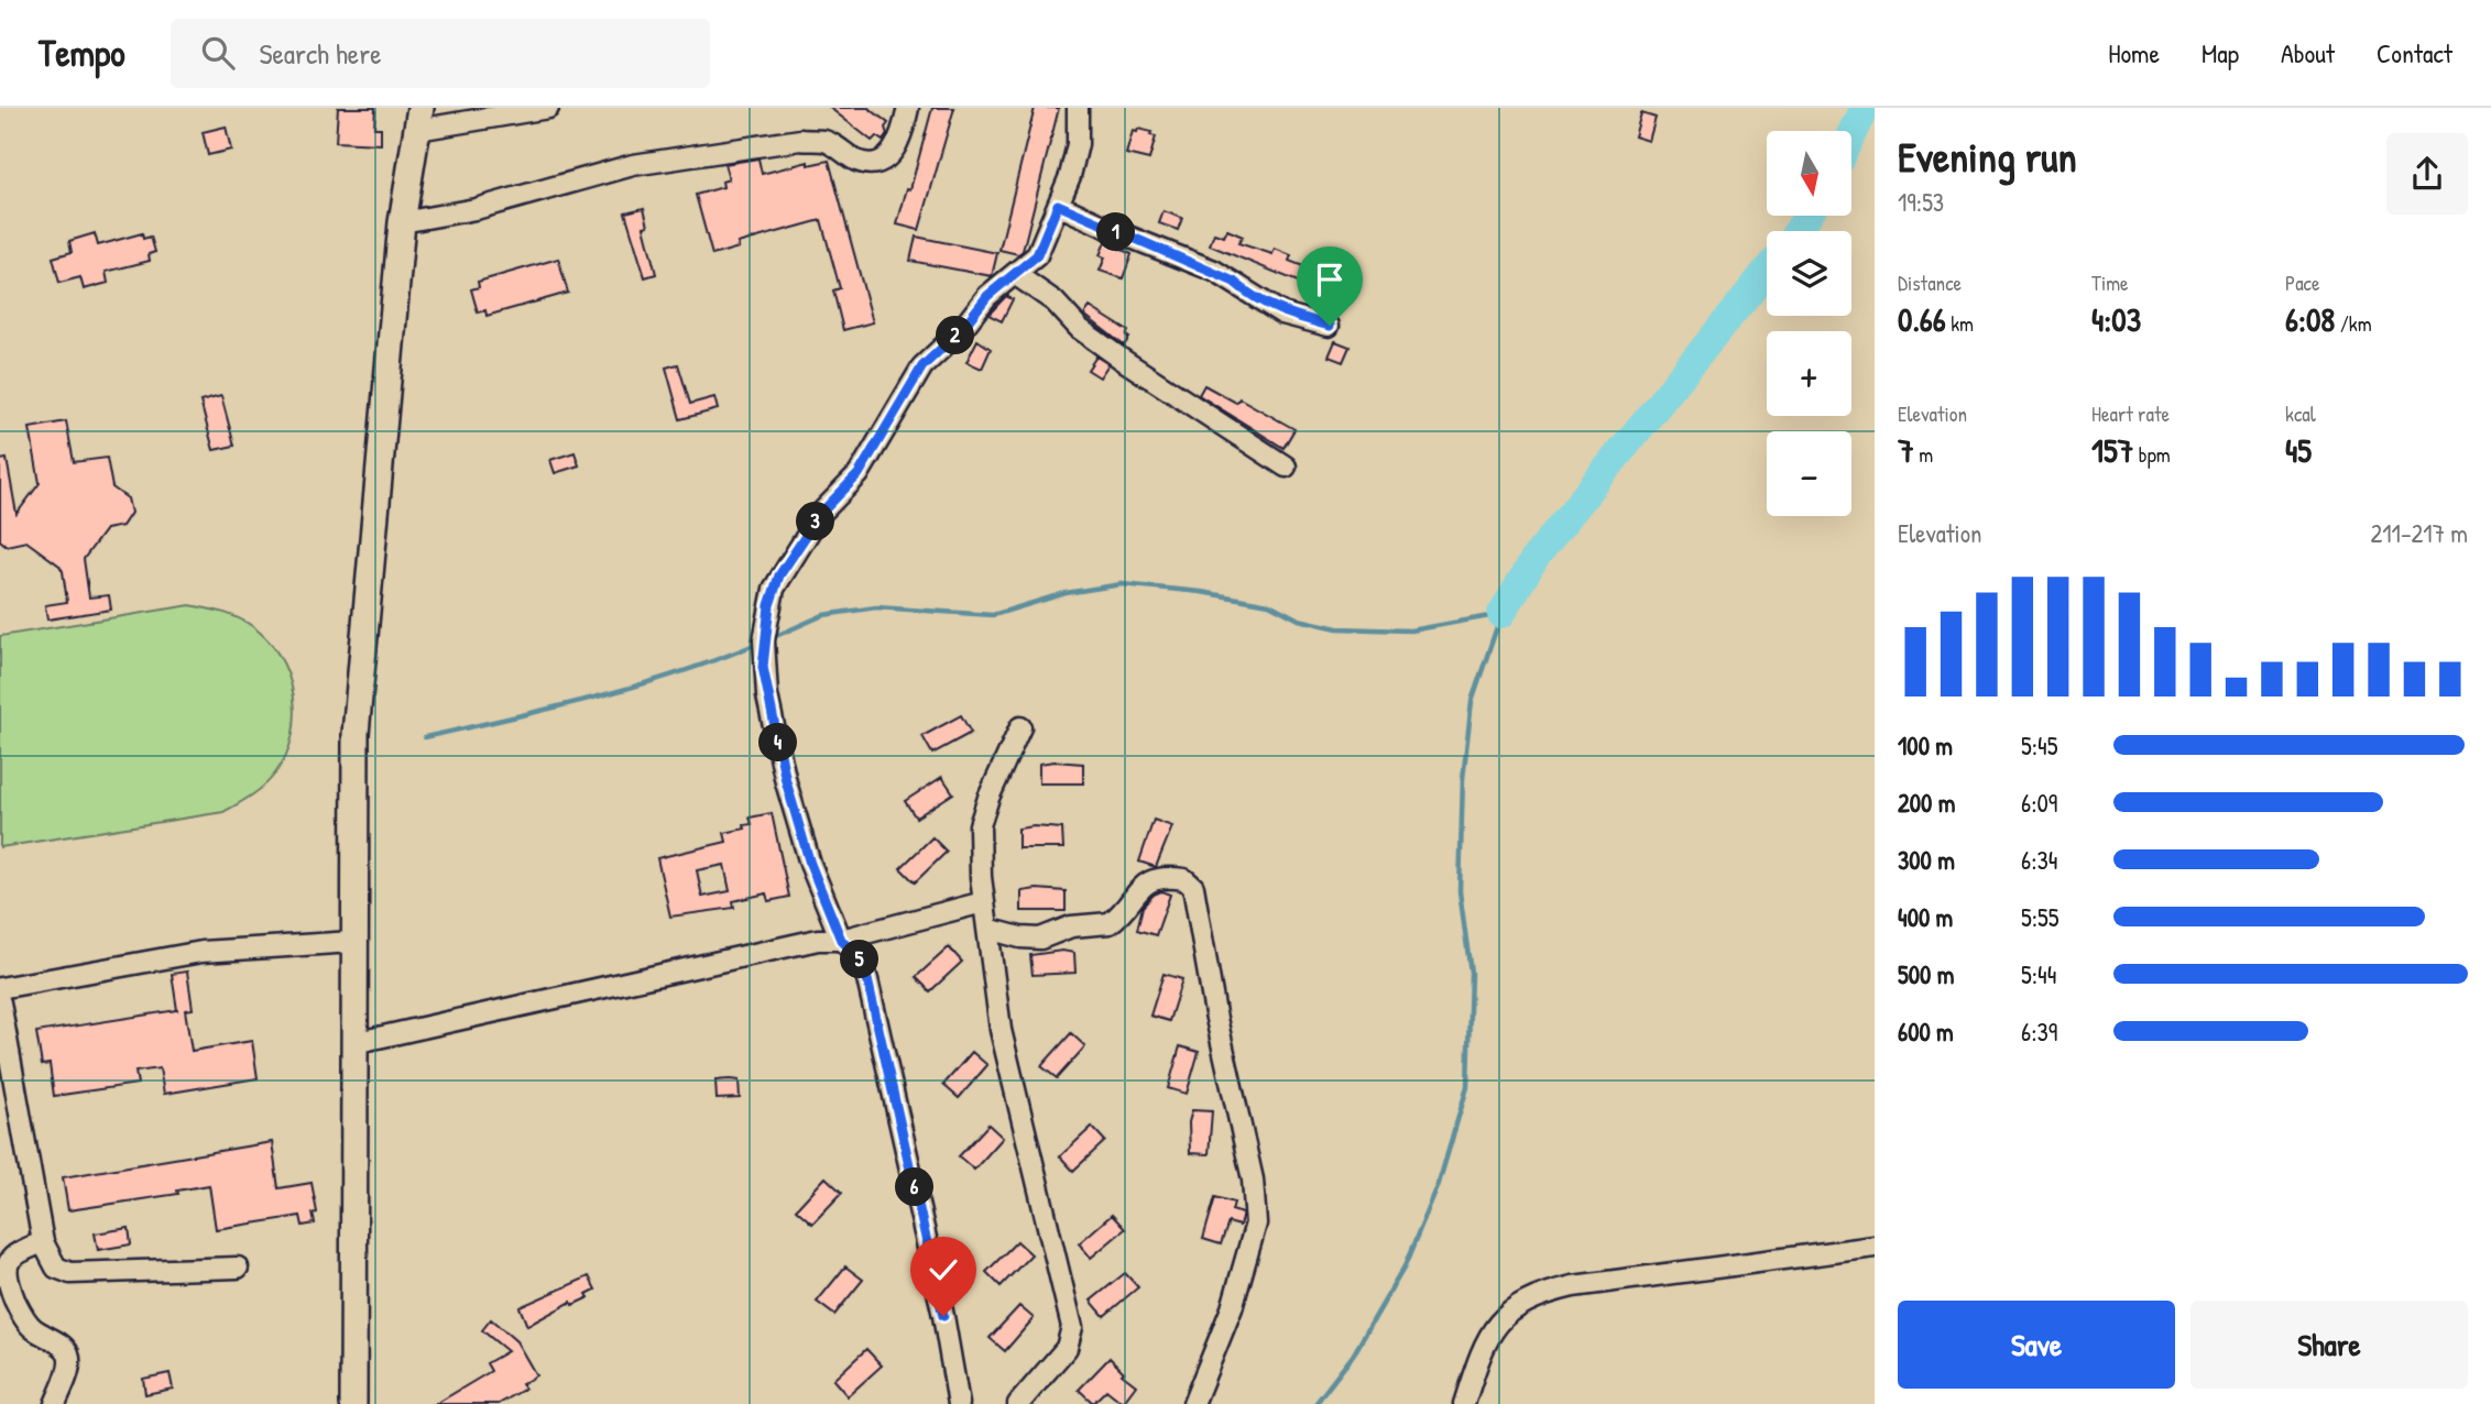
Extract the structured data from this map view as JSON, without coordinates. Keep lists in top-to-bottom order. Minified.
{"north":"bottom","page":{"header":"Tempo","search":"Search here","nav":["Home","Map","About","Contact"],"heading":["Evening run","19:53"],"map_buttons":["+","−"],"pins":["1","2","3","4","5","6"],"stats":[["Distance","0.66 km"],["Time","4:03"],["Pace","6:08 /km"],["Elevation","7 m"],["Heart rate","157 bpm"],["kcal","45"]],"chart":["Elevation","211–217 m"],"list":[{"name":"100 m","note":"5:45"},{"name":"200 m","note":"6:09"},{"name":"300 m","note":"6:34"},{"name":"400 m","note":"5:55"},{"name":"500 m","note":"5:44"},{"name":"600 m","note":"6:39"}],"buttons":["Save","Share"]}}
